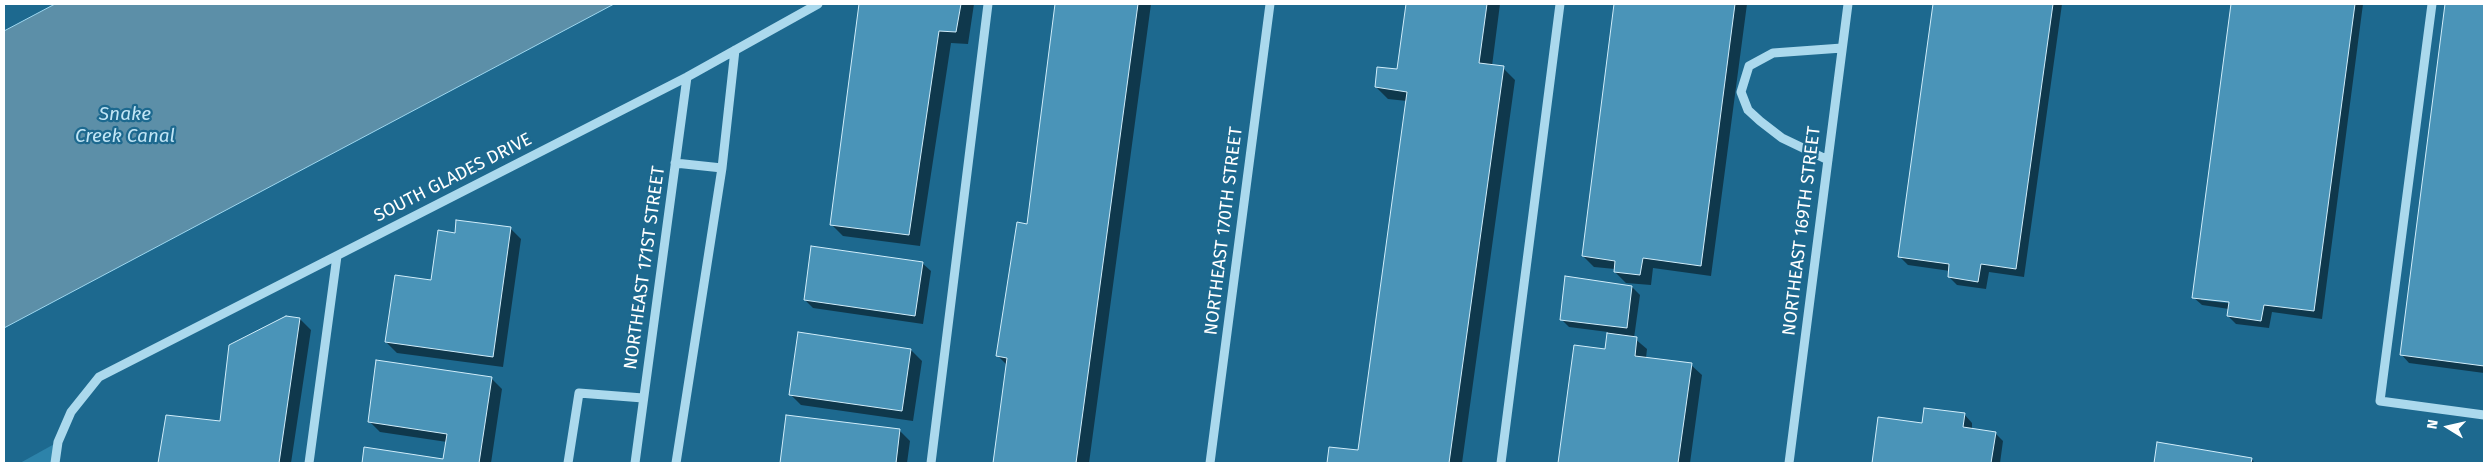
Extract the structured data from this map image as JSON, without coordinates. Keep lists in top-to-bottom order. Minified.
{"streets":{"street":["SOUTH GLADES DRIVE","NORTHEAST 170TH STREET","NORTHEAST 169TH STREET","NORTHEAST 171ST STREET"]},"crossings":[["SOUTH GLADES DRIVE","NORTHEAST 171ST STREET"]],"water":["Snake Creek Canal"],"north":"left"}
